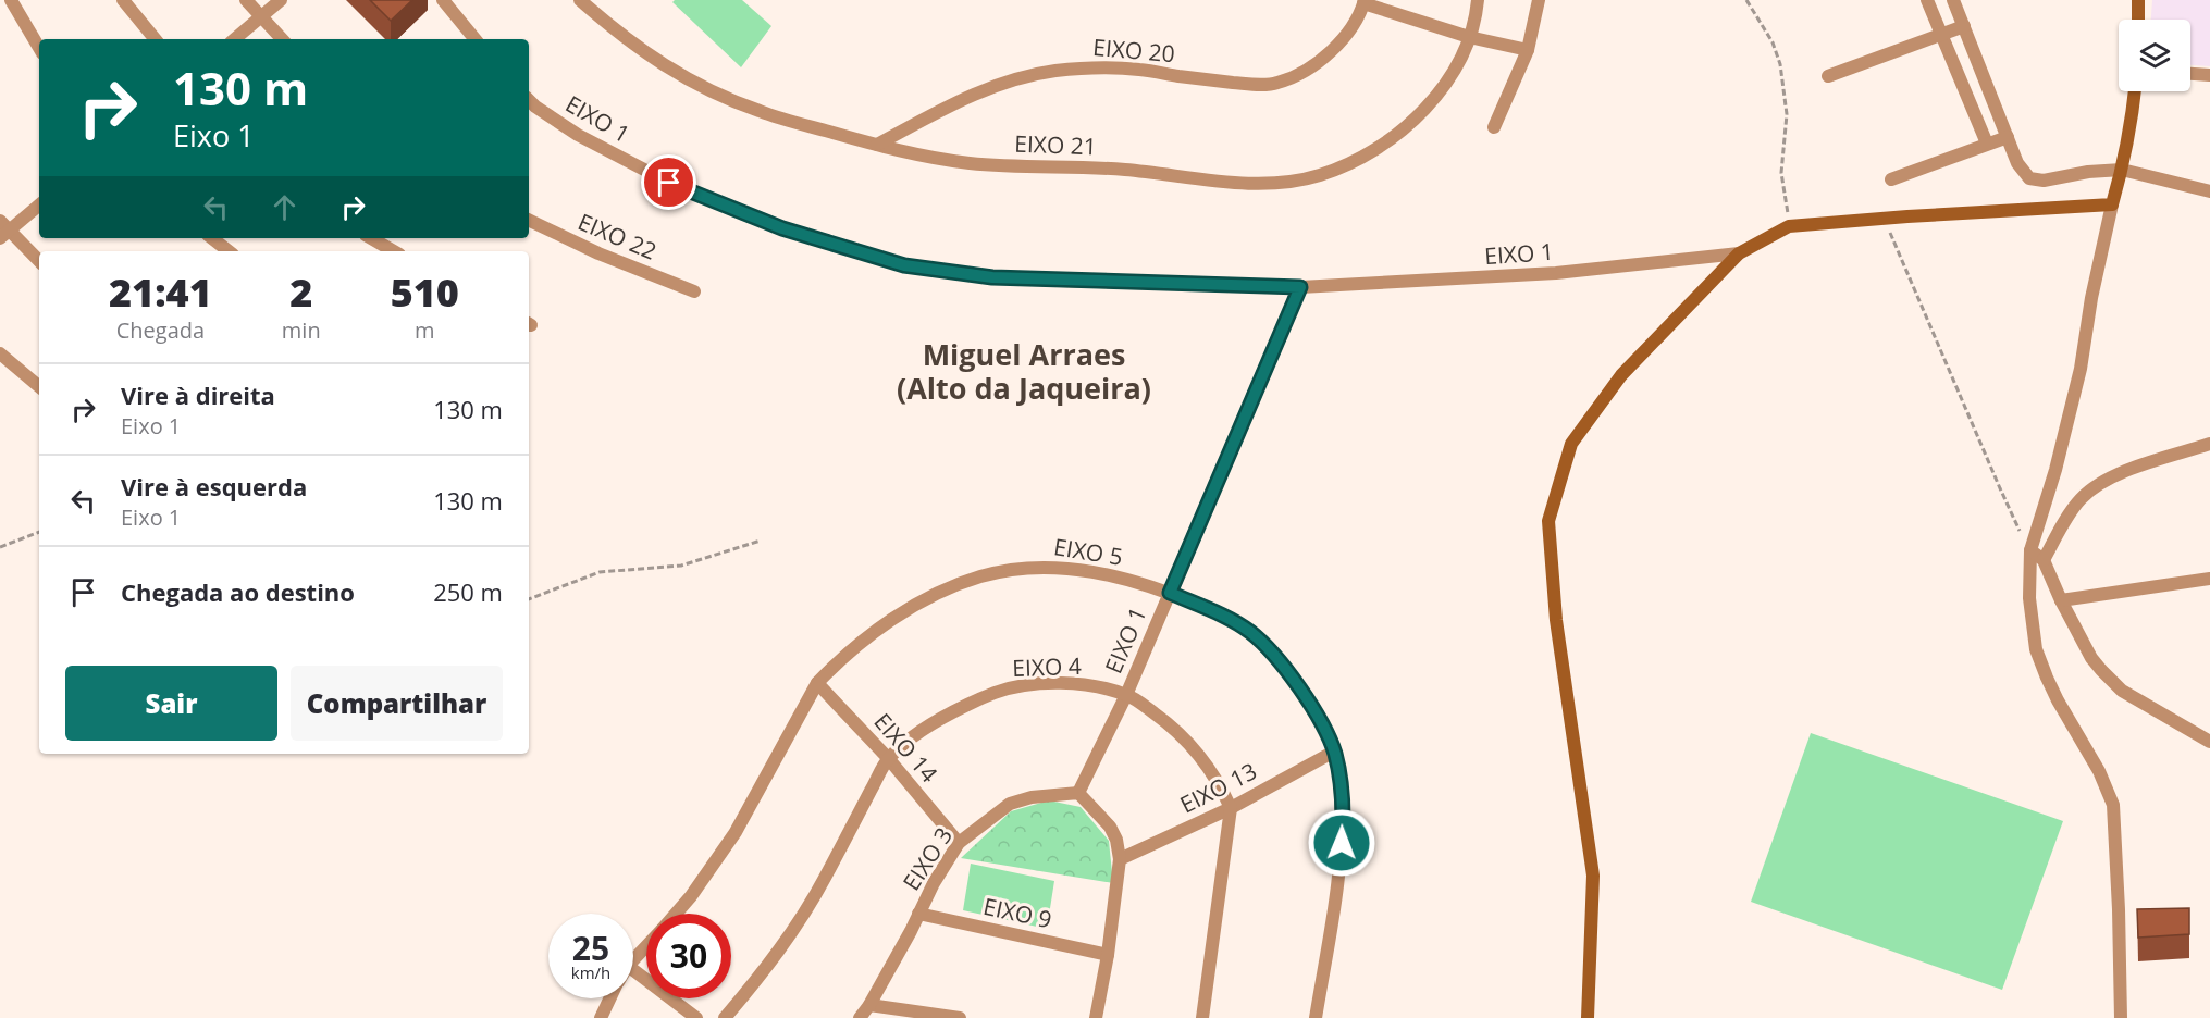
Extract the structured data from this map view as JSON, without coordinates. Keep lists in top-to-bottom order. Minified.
{"streets":{"street":["EIXO 20","EIXO 1","EIXO 21","EIXO 22","EIXO 5","EIXO 4","EIXO 14","EIXO 13","EIXO 3","EIXO 9"]},"crossings":[["EIXO 20","EIXO 21"],["EIXO 1","EIXO 5"],["EIXO 1","EIXO 4"],["EIXO 1","EIXO 3"],["EIXO 5","EIXO 14"],["EIXO 5","EIXO 13"],["EIXO 4","EIXO 14"],["EIXO 4","EIXO 13"],["EIXO 14","EIXO 3"],["EIXO 3","EIXO 9"]],"districts":["Miguel Arraes (Alto da Jaqueira)"],"page":{"turn":["130 m","Eixo 1"],"eta":["21:41","Chegada","2","min","510","m"],"list":[{"name":"Vire à direita","note":"Eixo 1","value":"130 m"},{"name":"Vire à esquerda","note":"Eixo 1","value":"130 m"},{"name":"Chegada ao destino","value":"250 m"}],"buttons":["Sair","Compartilhar"],"speed":"25 km/h","limit":"30"}}
